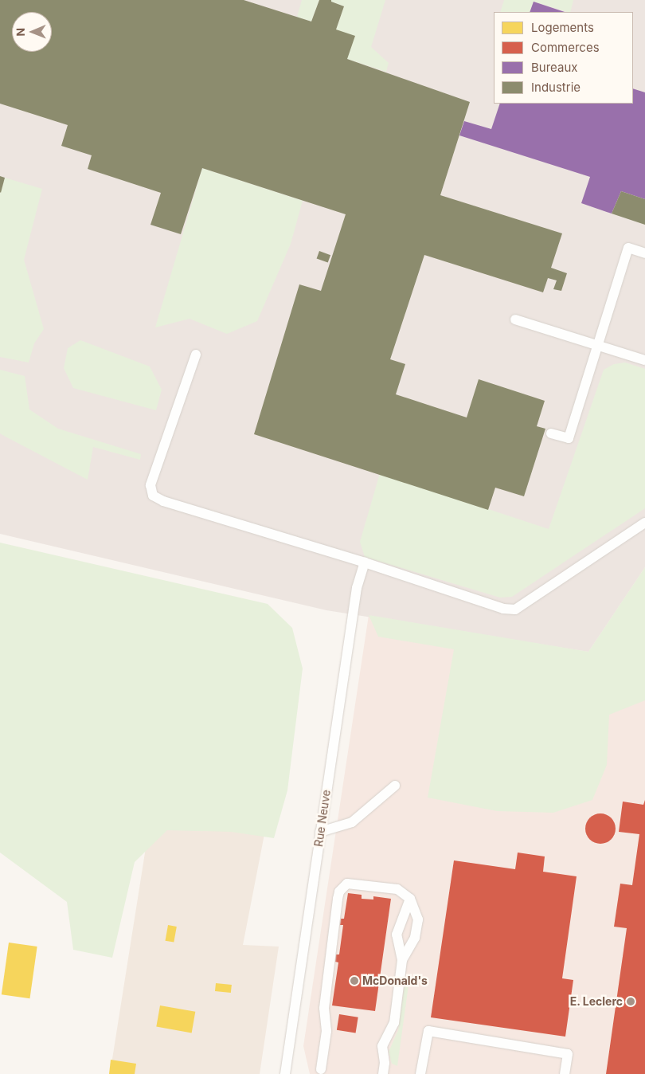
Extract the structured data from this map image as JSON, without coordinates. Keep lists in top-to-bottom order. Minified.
{"streets":{"lane":["Rue Neuve"]},"places":["McDonald's","E. Leclerc"],"legend":["Logements","Commerces","Bureaux","Industrie"],"north":"left"}
